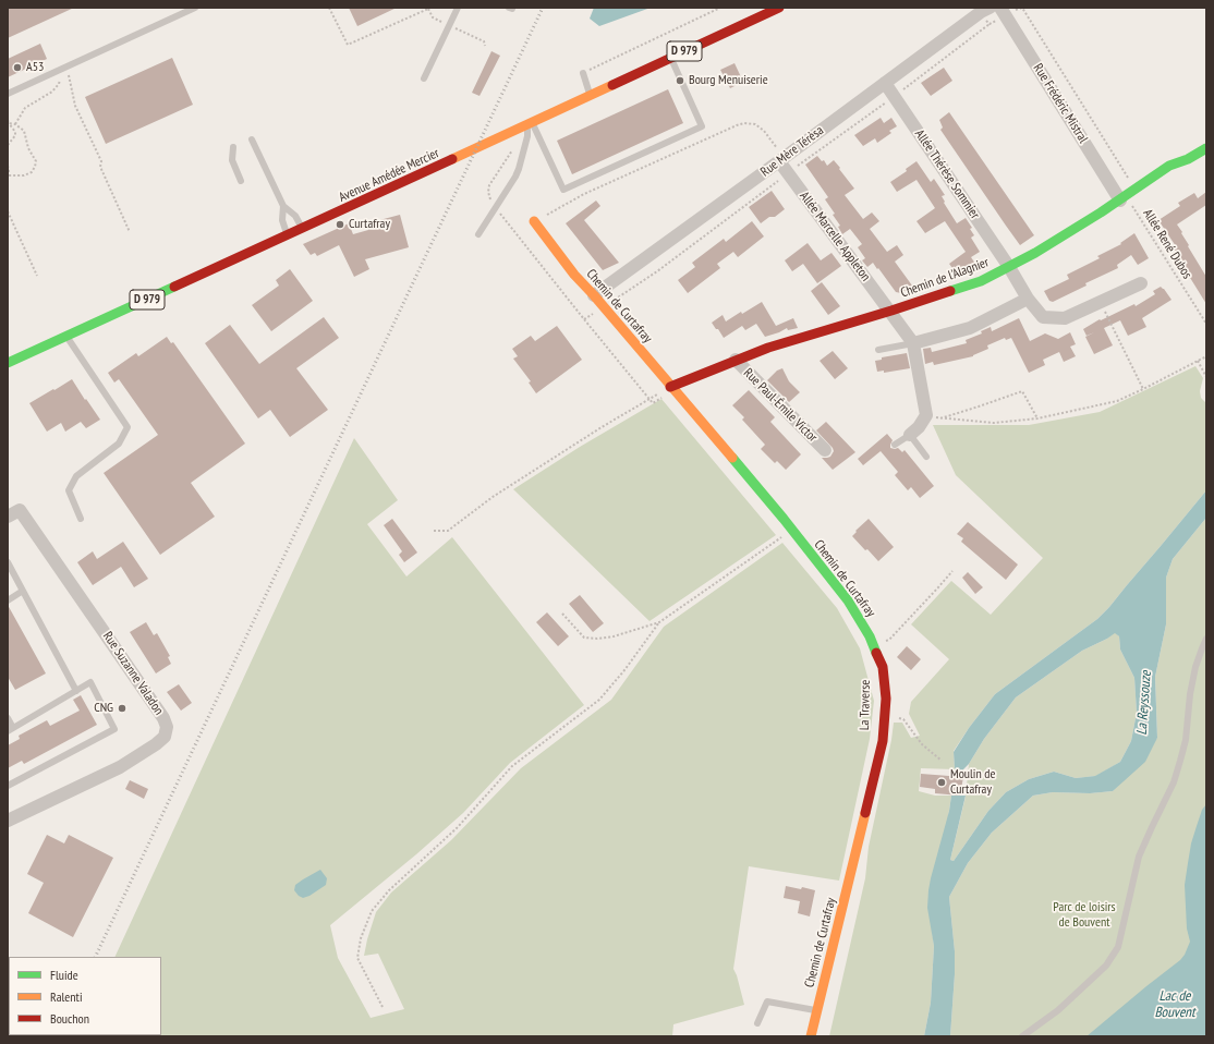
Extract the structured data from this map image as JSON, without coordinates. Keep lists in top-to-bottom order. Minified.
{"streets":{"street":["D 979","Rue Frédéric Mistral","Rue Mère Térèsa","Allée Thérèse Sommier","Avenue Amédée Mercier","Allée Marcelle Appleton","Chemin de l'Alagnier","Chemin de Curtafray","Rue Paul-Émile Victor","Rue Suzanne Valadon"],"path":["Allée René Dubos"]},"crossings":[["Rue Frédéric Mistral","Allée René Dubos"],["Rue Frédéric Mistral","Chemin de l'Alagnier"],["Rue Mère Térèsa","Allée Thérèse Sommier"],["Rue Mère Térèsa","Allée Marcelle Appleton"],["Rue Mère Térèsa","Chemin de Curtafray"],["Allée Thérèse Sommier","Chemin de l'Alagnier"],["Allée Marcelle Appleton","Chemin de l'Alagnier"],["Allée René Dubos","Chemin de l'Alagnier"],["Chemin de l'Alagnier","Chemin de Curtafray"],["Chemin de l'Alagnier","Rue Paul-Émile Victor"]],"water":["La Reyssouze","Lac de Bouvent"],"parks":["Parc de loisirs de Bouvent"],"places":["A53","Bourg Menuiserie","Curtafray","CNG","Moulin de Curtafray"],"legend":["Fluide","Ralenti","Bouchon"]}
